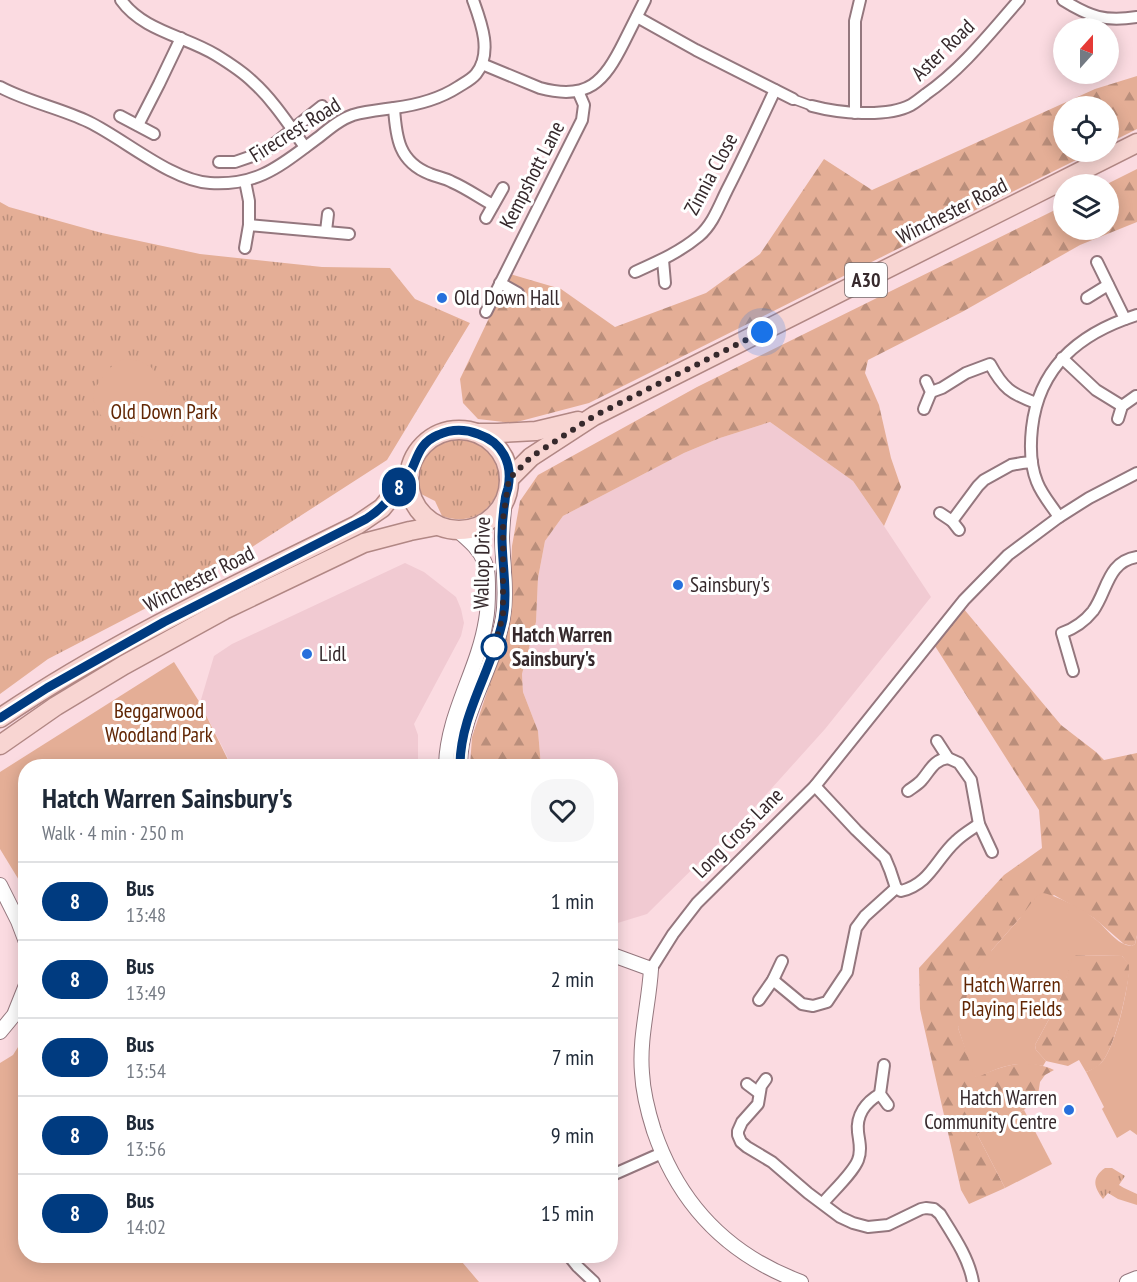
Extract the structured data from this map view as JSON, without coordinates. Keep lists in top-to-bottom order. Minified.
{"streets":{"main road":["Winchester Road","A30"],"street":["Aster Road","Firecrest Road","Zinnia Close","Kempshott Lane","Wallop Drive","Long Cross Lane"]},"crossings":[["Winchester Road","Wallop Drive"]],"parks":["Old Down Park","Beggarwood Woodland Park","Hatch Warren Playing Fields"],"places":["Old Down Hall","Sainsbury's","Hatch Warren Sainsbury's","Lidl","Hatch Warren Community Centre"],"lines":["bus line 8"],"north":"top","page":{"on_map":"8","heading":["Hatch Warren Sainsbury's","Walk · 4 min · 250 m"],"list":[{"mark":"8","name":"Bus","note":"13:48","value":"1 min"},{"mark":"8","name":"Bus","note":"13:49","value":"2 min"},{"mark":"8","name":"Bus","note":"13:54","value":"7 min"},{"mark":"8","name":"Bus","note":"13:56","value":"9 min"},{"mark":"8","name":"Bus","note":"14:02","value":"15 min"}]}}
